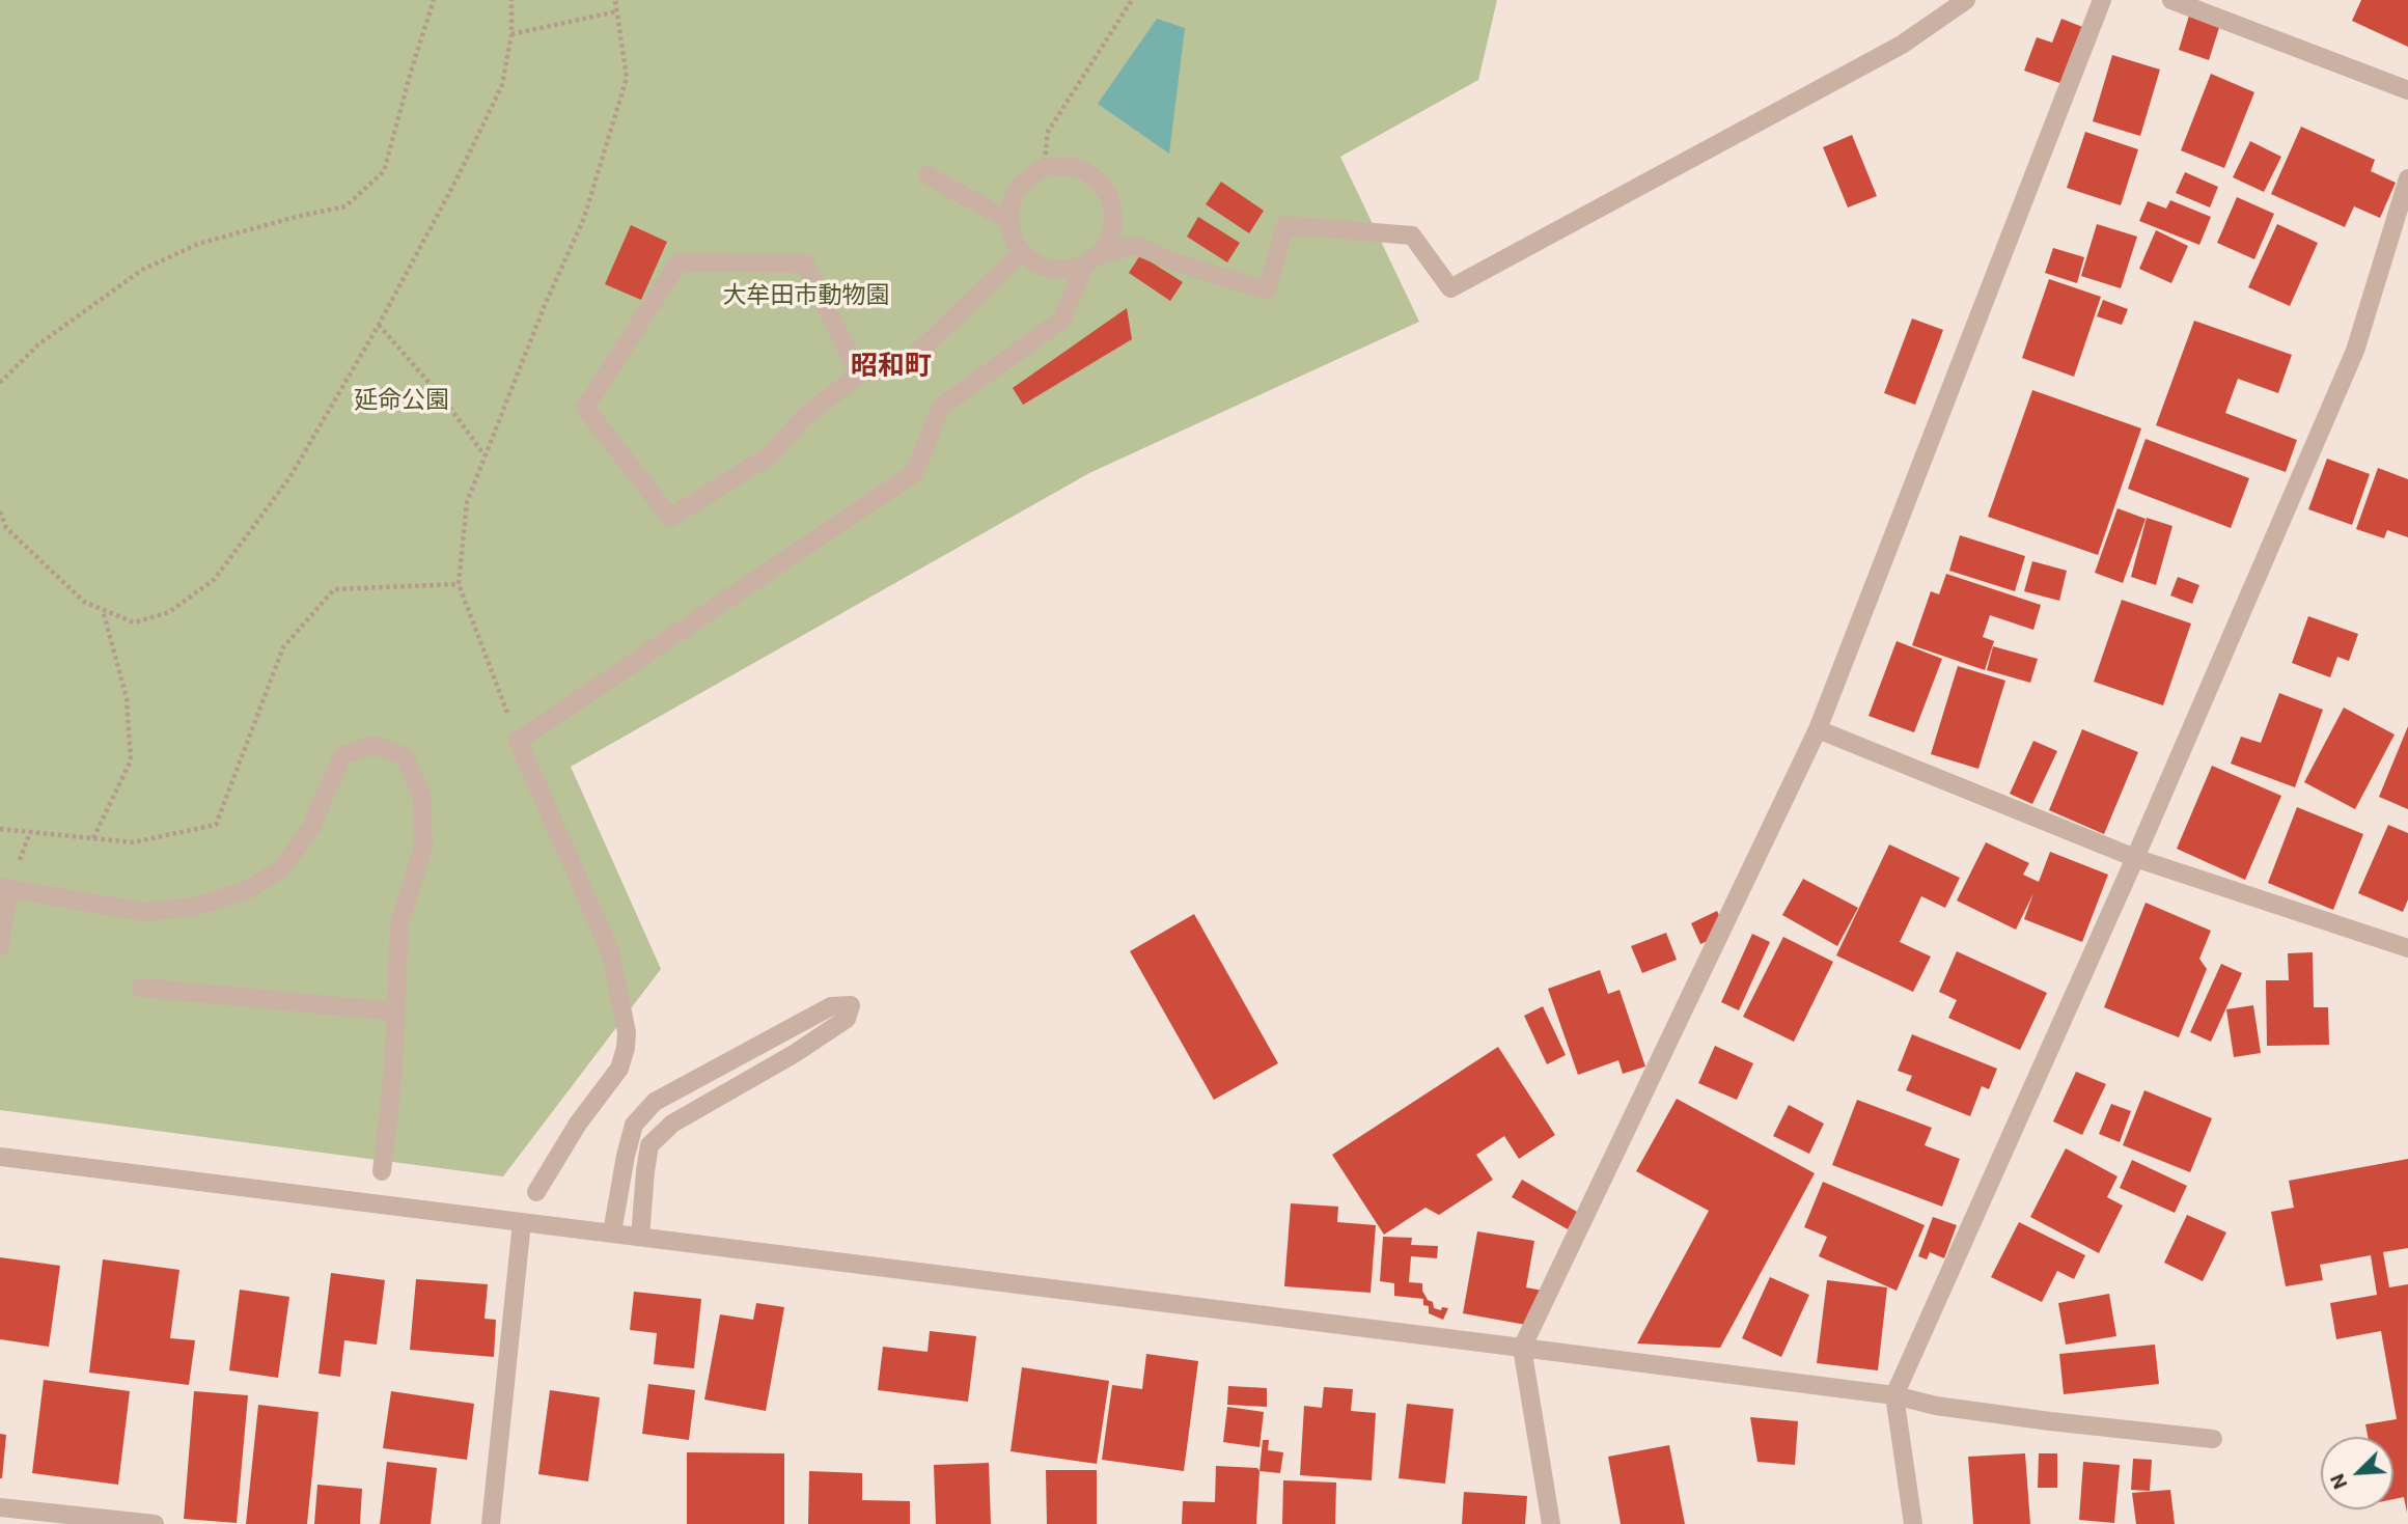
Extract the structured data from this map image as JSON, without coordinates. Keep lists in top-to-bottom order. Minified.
{"districts":["昭和町"],"parks":["大牟田市動物園","延命公園"],"north":"bottom left"}
